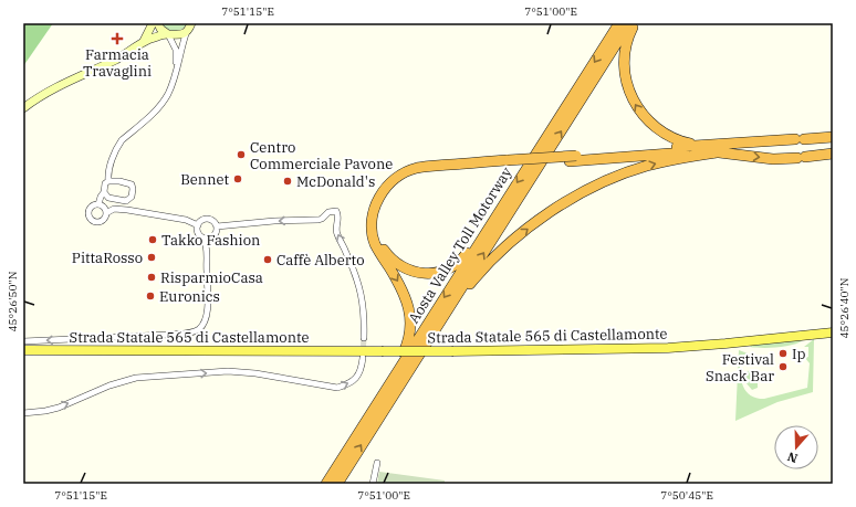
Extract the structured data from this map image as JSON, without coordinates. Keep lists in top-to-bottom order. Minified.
{"streets":{"highway":["Aosta Valley Toll Motorway"],"main road":["Strada Statale 565 di Castellamonte"]},"places":{"health":["Farmacia Travaglini"],"other":["Centro Commerciale Pavone","Bennet","McDonald's","Takko Fashion","PittaRosso","Caffè Alberto","RisparmioCasa","Euronics","Ip","Festival Snack Bar"]},"north":"bottom","coordinates":["7°51'15\"E","7°51'00\"E","45°26'50\"N","45°26'40\"N","7°50'45\"E"]}
